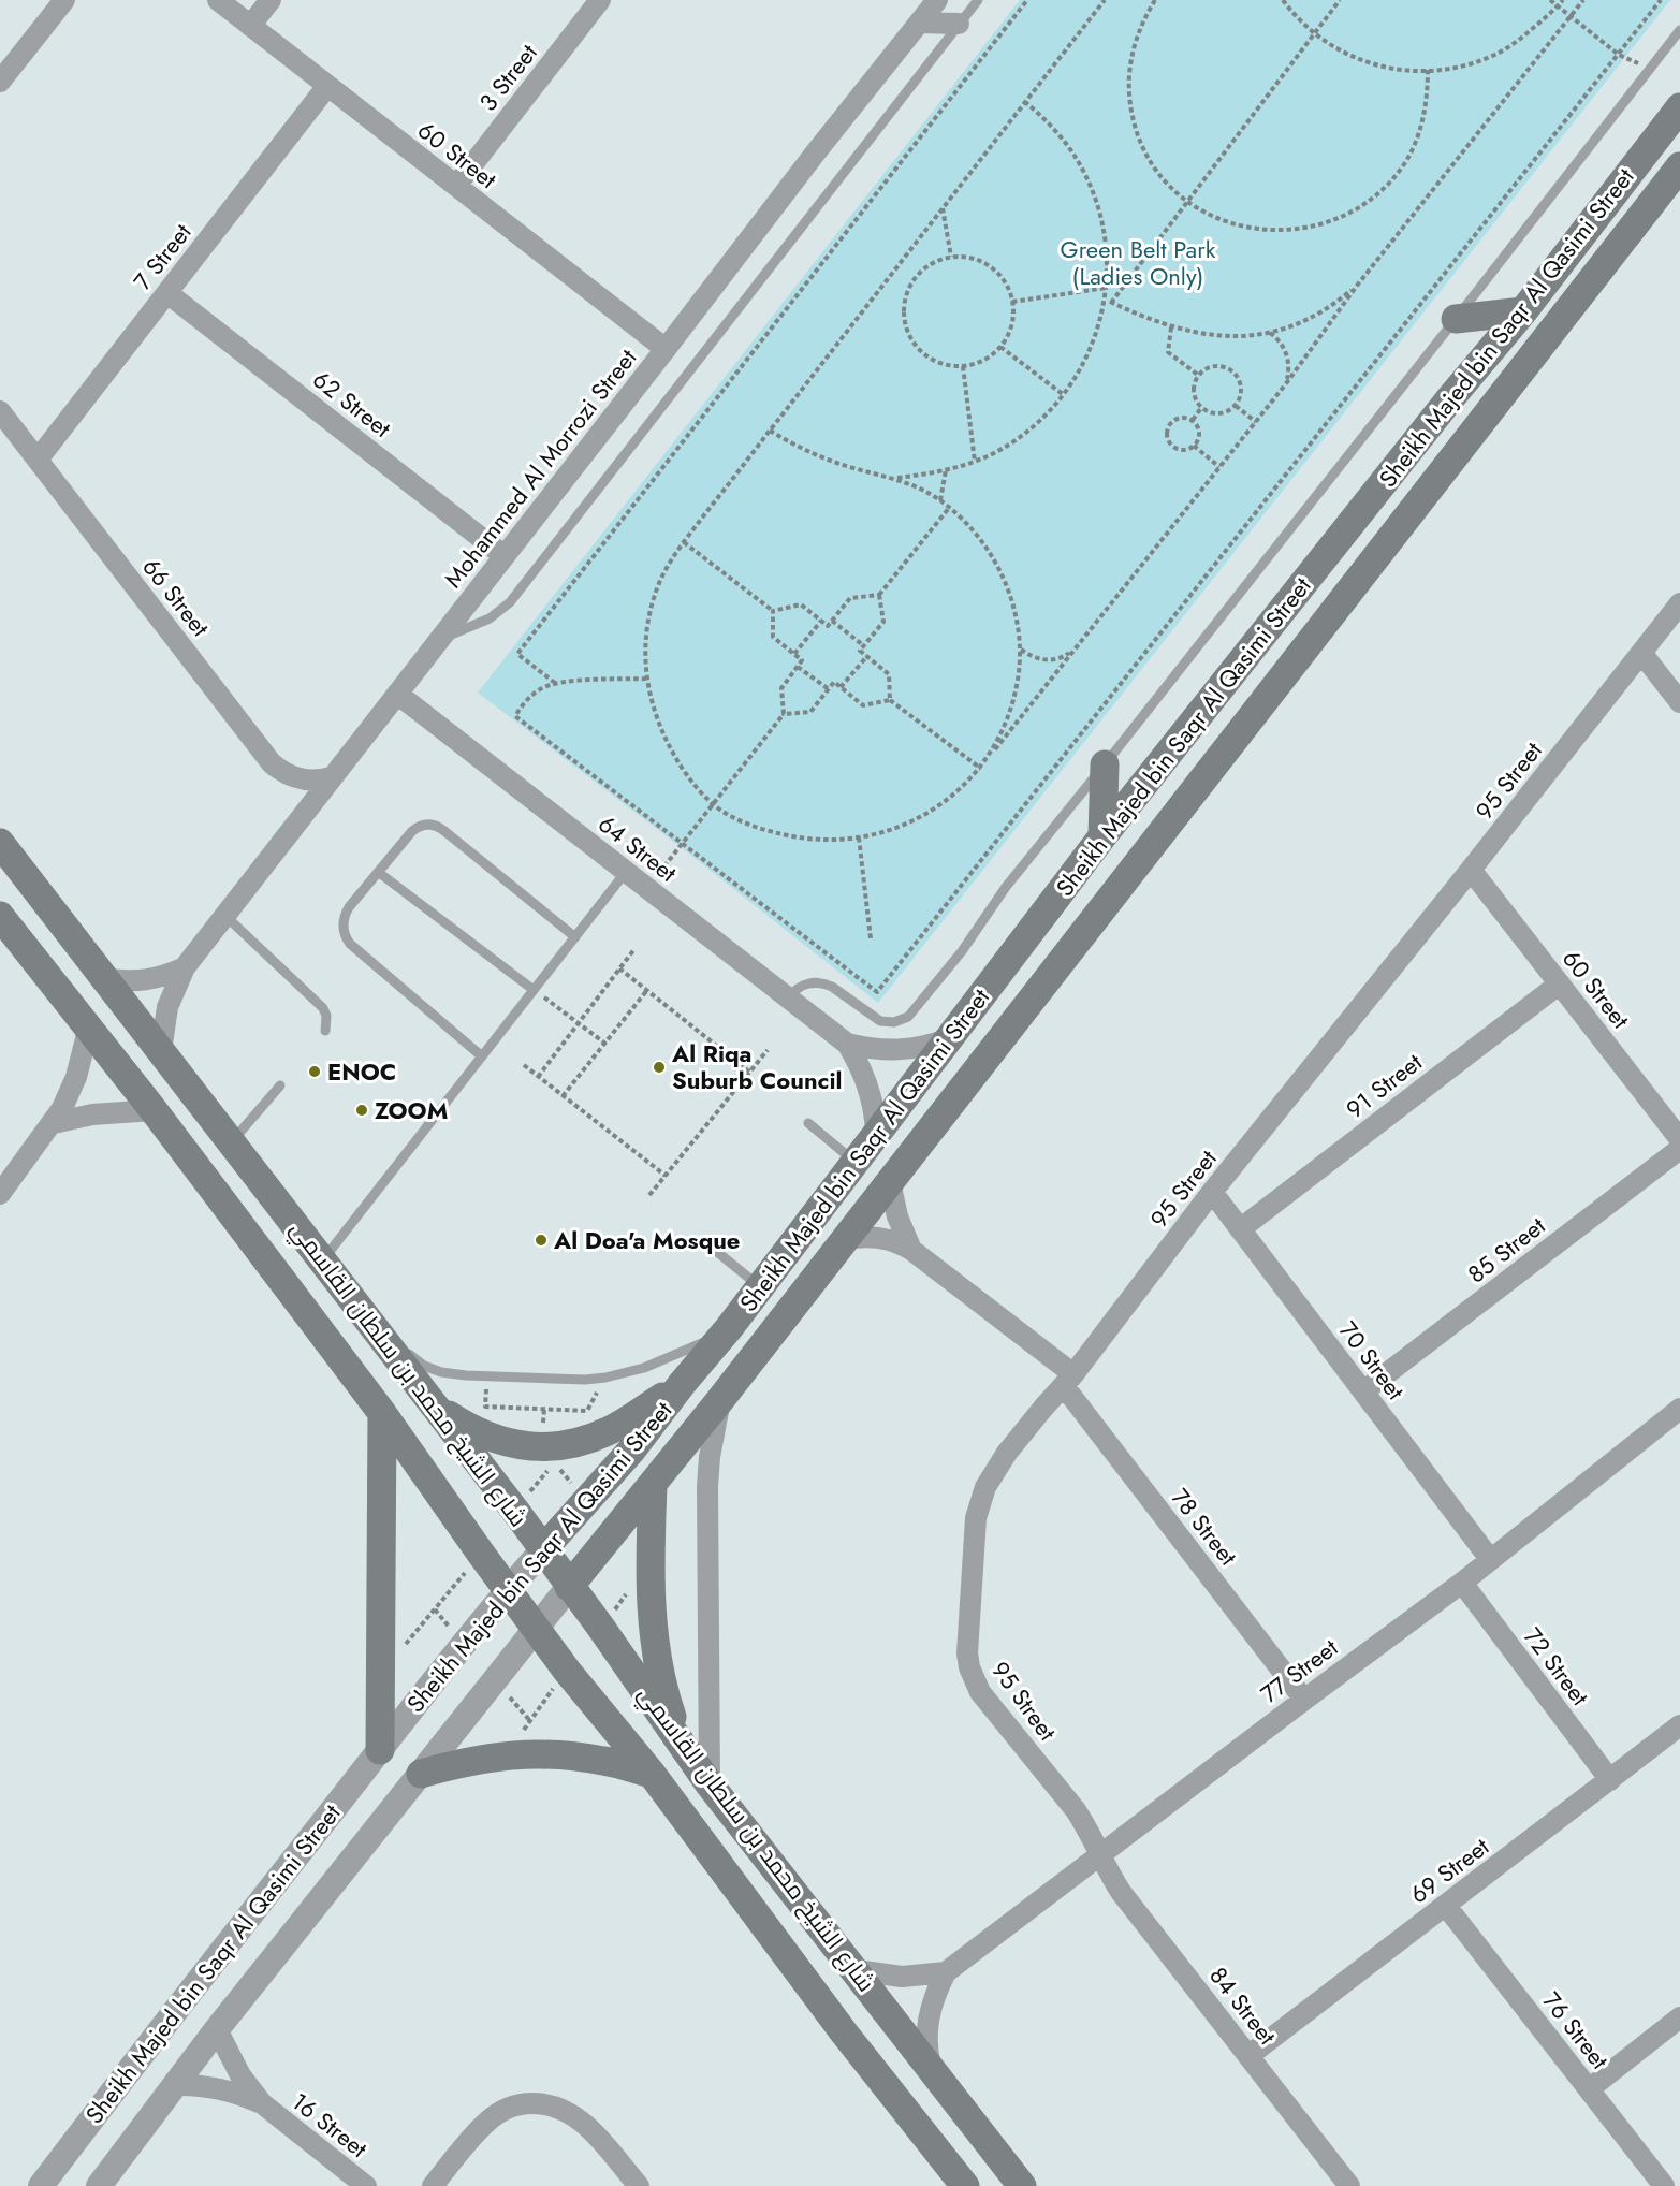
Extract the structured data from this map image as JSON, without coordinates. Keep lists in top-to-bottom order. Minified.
{"streets":{"main road":["Sheikh Majed bin Saqr Al Qasimi Street","شارع الشيخ محمد بن سلطان القاسمي"],"street":["3 Street","60 Street","7 Street","62 Street","Mohammed Al Morrozi Street","66 Street","95 Street","64 Street","91 Street","85 Street","70 Street","78 Street","72 Street","77 Street","69 Street","84 Street","76 Street","16 Street"]},"crossings":[["3 Street","60 Street"],["60 Street","7 Street"],["60 Street","Mohammed Al Morrozi Street"],["60 Street","95 Street"],["60 Street","91 Street"],["7 Street","62 Street"],["7 Street","66 Street"],["Sheikh Majed bin Saqr Al Qasimi Street","64 Street"],["Sheikh Majed bin Saqr Al Qasimi Street","شارع الشيخ محمد بن سلطان القاسمي"],["Sheikh Majed bin Saqr Al Qasimi Street","16 Street"],["62 Street","Mohammed Al Morrozi Street"],["Mohammed Al Morrozi Street","66 Street"],["Mohammed Al Morrozi Street","64 Street"],["Mohammed Al Morrozi Street","شارع الشيخ محمد بن سلطان القاسمي"],["95 Street","70 Street"],["95 Street","78 Street"],["95 Street","77 Street"],["95 Street","84 Street"],["91 Street","70 Street"],["85 Street","70 Street"],["70 Street","77 Street"],["شارع الشيخ محمد بن سلطان القاسمي","77 Street"],["78 Street","77 Street"],["72 Street","77 Street"],["72 Street","69 Street"],["77 Street","84 Street"],["69 Street","84 Street"],["69 Street","76 Street"]],"parks":["Green Belt Park (Ladies Only)"],"places":["Al Riqa Suburb Council","ENOC","ZOOM","Al Doa'a Mosque"]}
